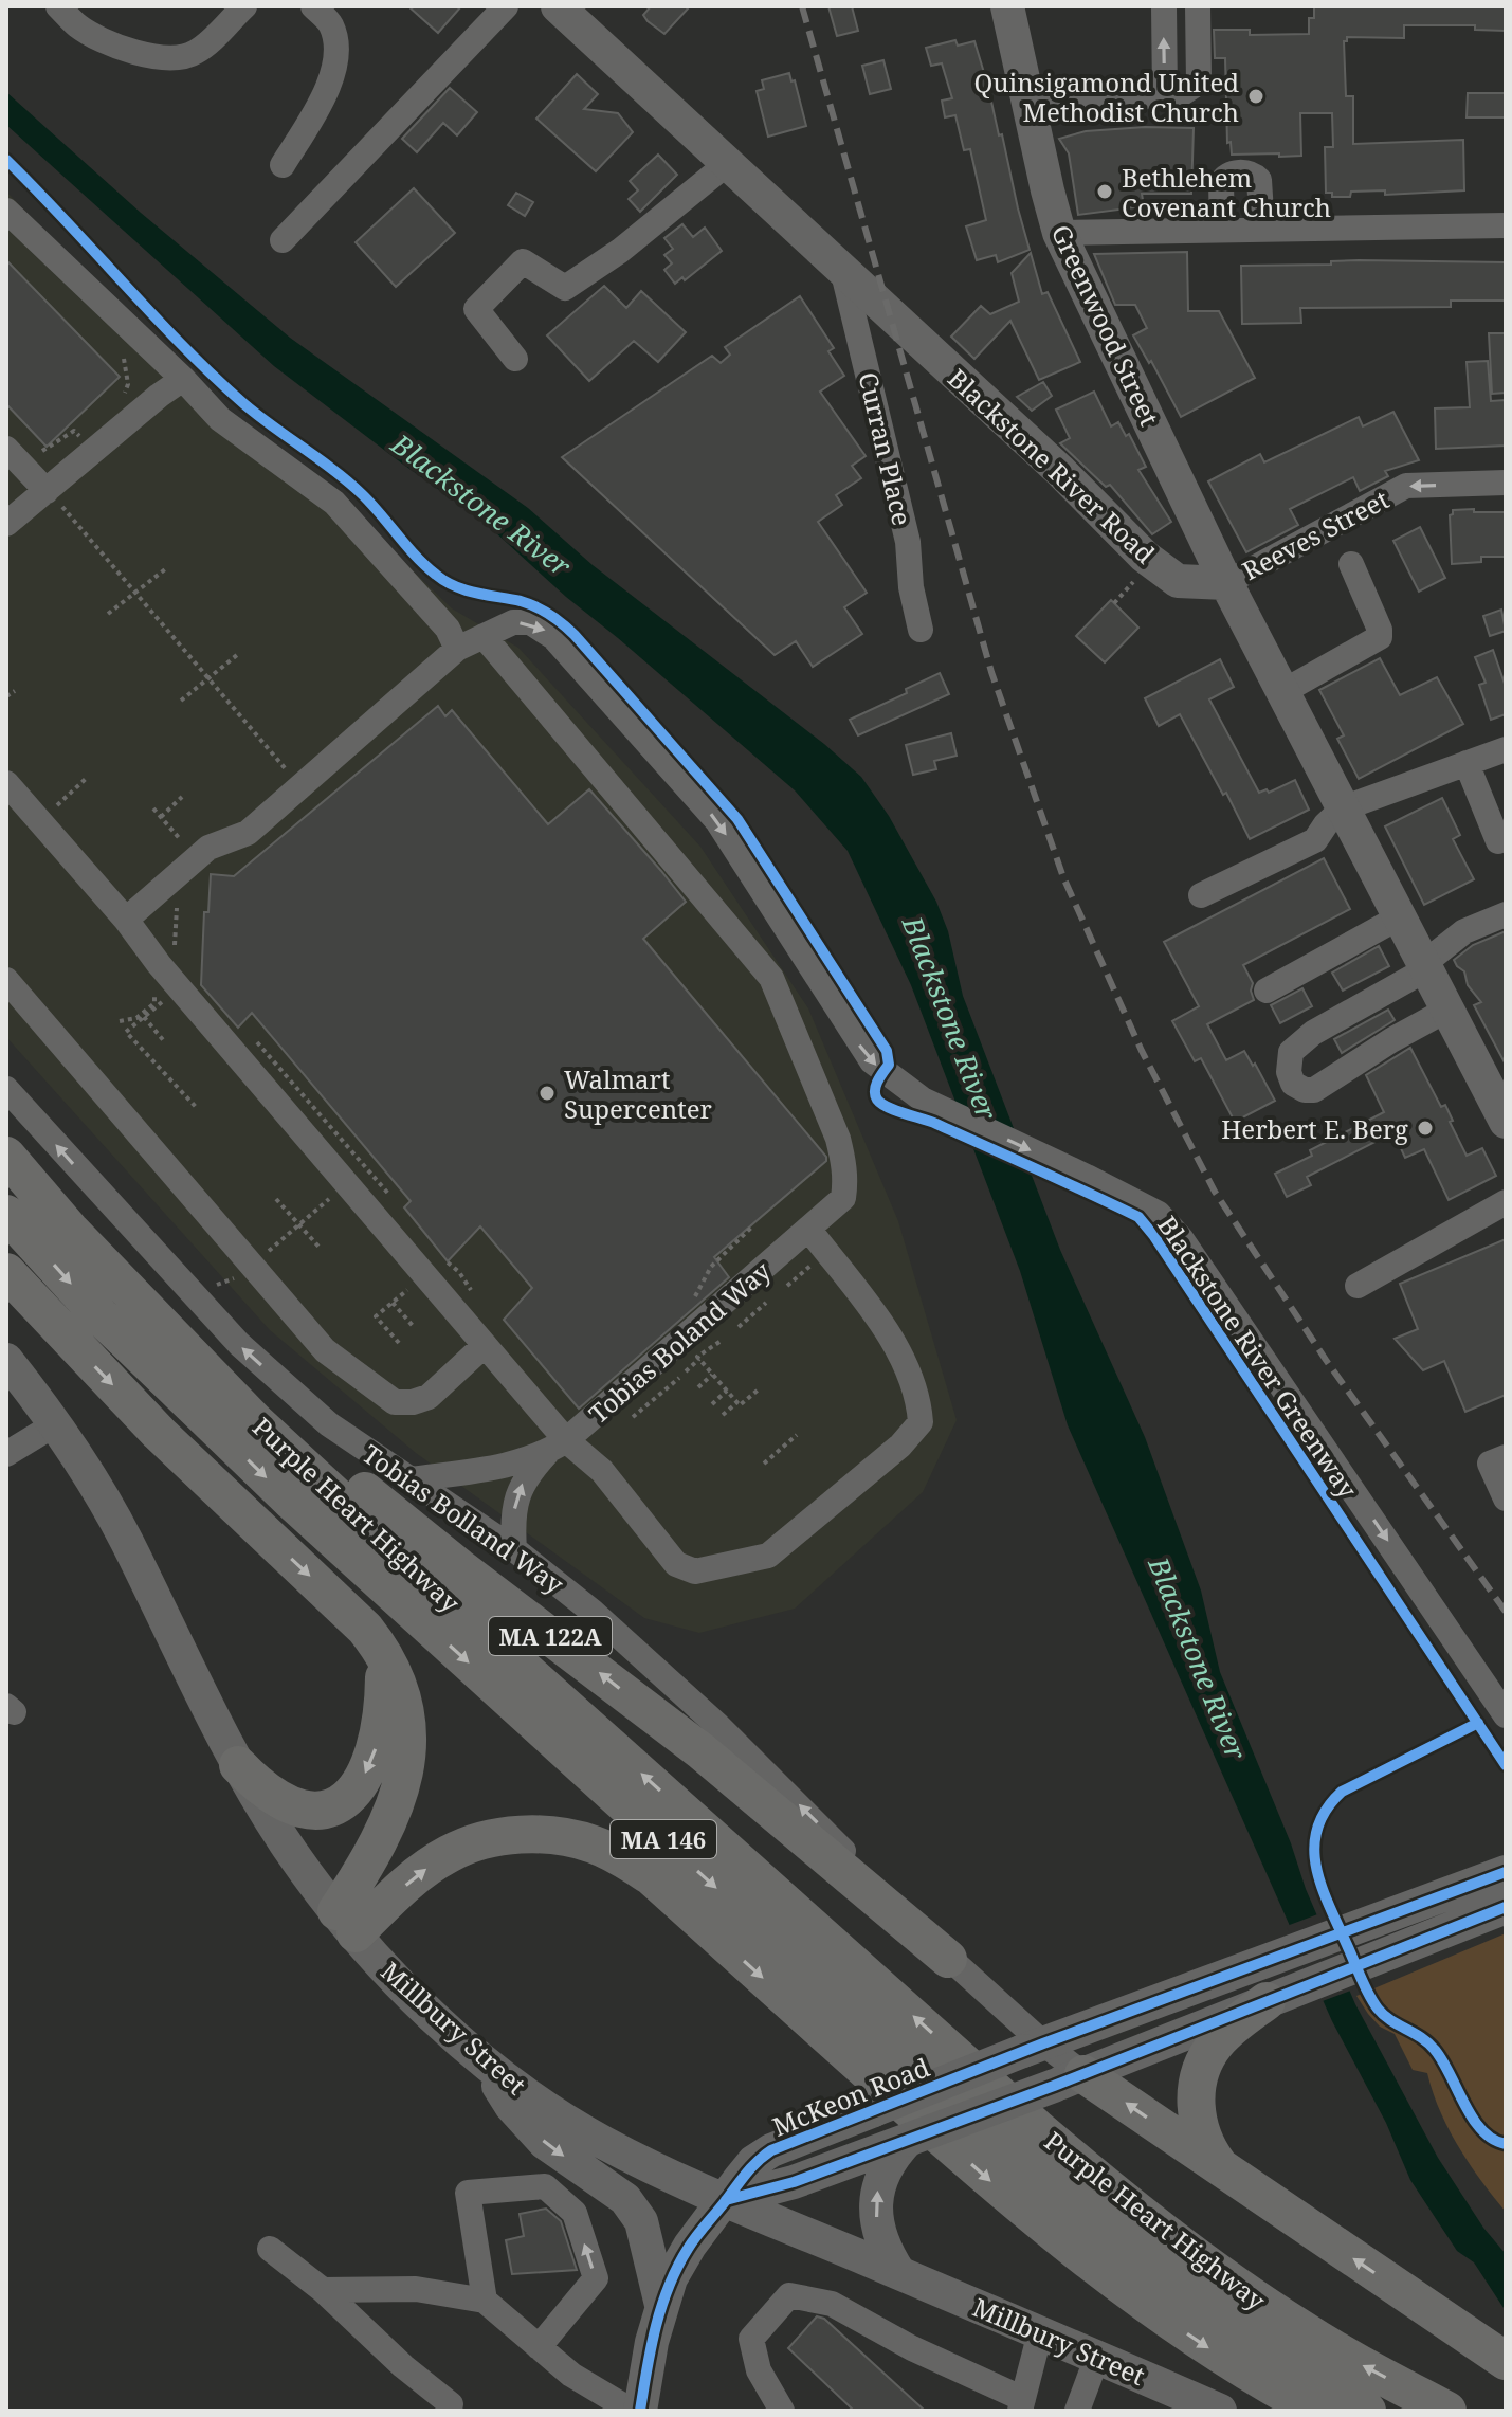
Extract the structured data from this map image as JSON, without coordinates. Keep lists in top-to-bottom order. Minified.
{"streets":{"highway":["Purple Heart Highway","MA 122A","MA 146"],"main road":["Greenwood Street","Blackstone River Road","Millbury Street","McKeon Road"],"street":["Curran Place","Reeves Street","Tobias Boland Way","Tobias Bolland Way"],"cycle path":["Blackstone River Greenway"]},"crossings":[["Greenwood Street","Blackstone River Road"],["Greenwood Street","Reeves Street"],["Curran Place","Blackstone River Road"],["Blackstone River Road","Reeves Street"],["Tobias Boland Way","Tobias Bolland Way"],["Purple Heart Highway","MA 122A"],["Tobias Bolland Way","MA 122A"],["Tobias Bolland Way","McKeon Road"],["Millbury Street","McKeon Road"]],"one_way":["Reeves Street"],"water":["Blackstone River"],"places":["Quinsigamond United Methodist Church","Bethlehem Covenant Church","Walmart Supercenter","Herbert E. Berg"]}
